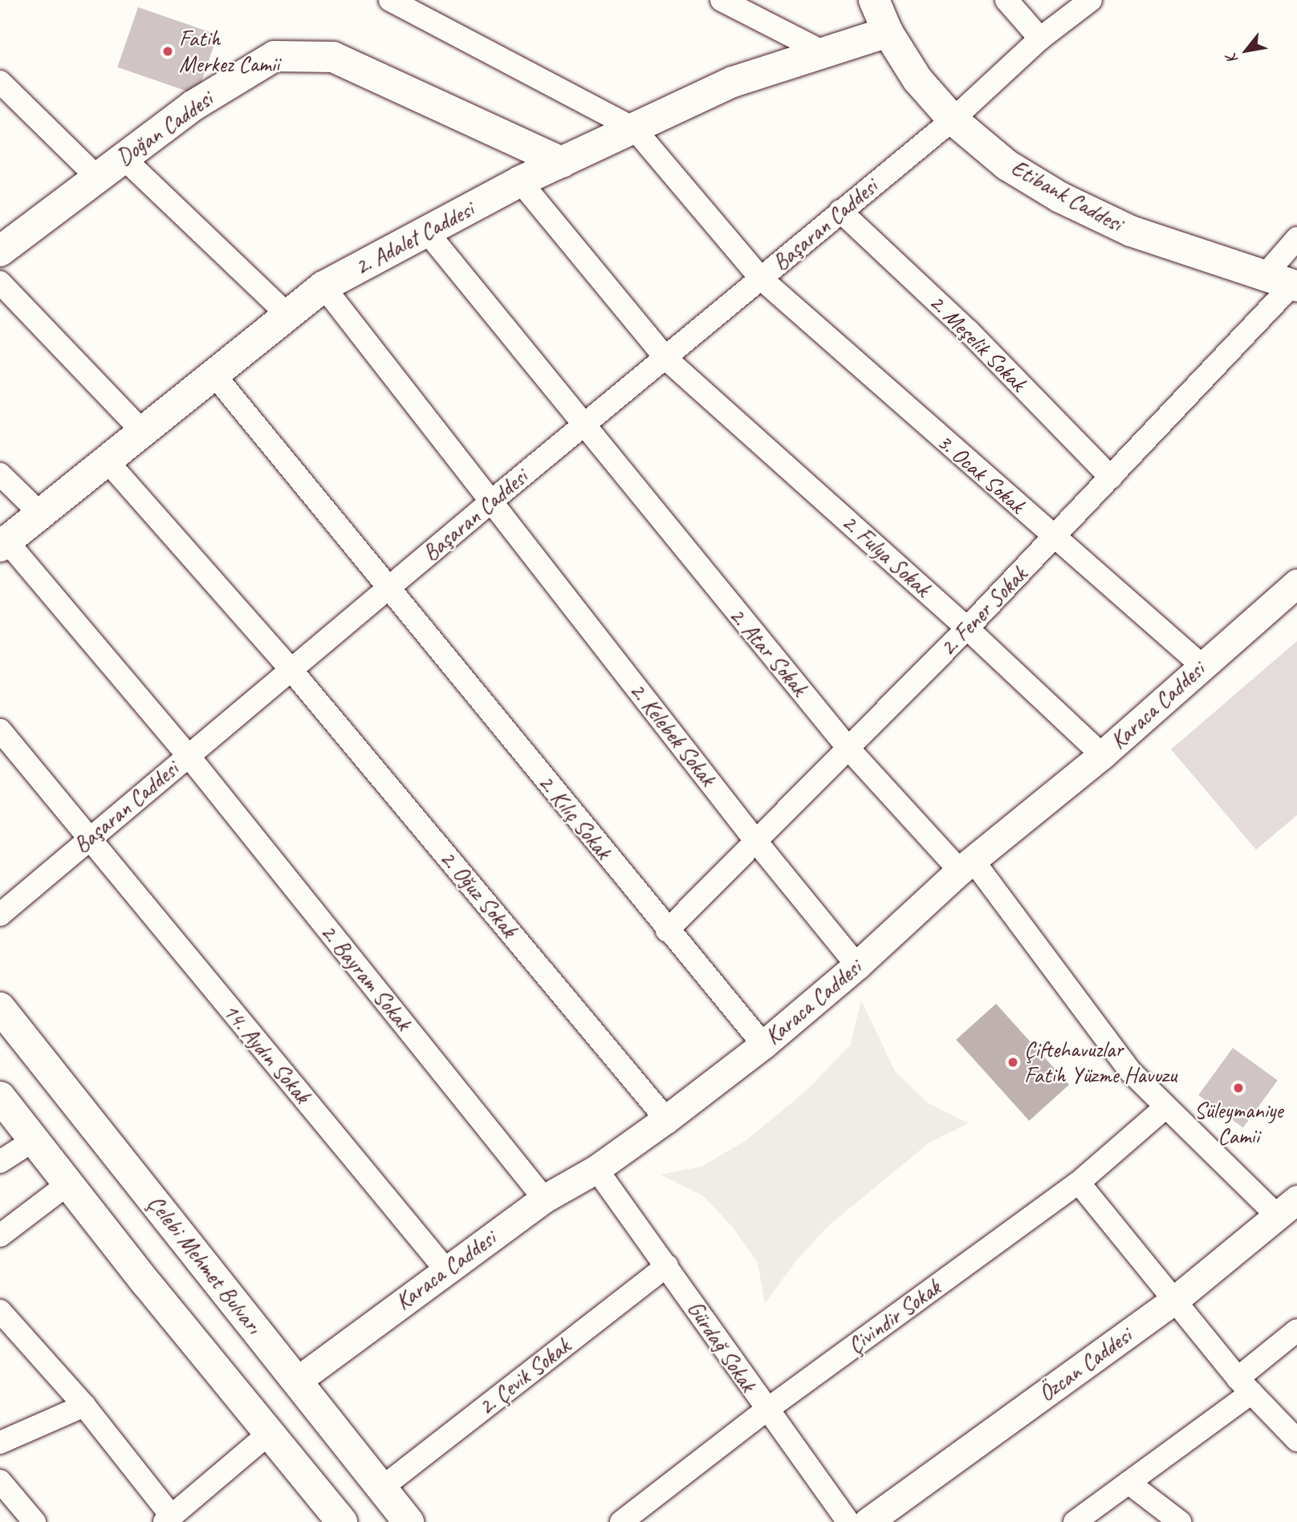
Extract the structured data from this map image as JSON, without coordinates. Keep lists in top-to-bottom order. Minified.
{"streets":{"main road":["Doğan Caddesi","Etibank Caddesi","2. Adalet Caddesi","Çelebi Mehmet Bulvarı"],"street":["Başaran Caddesi","2. Meşelik Sokak","3. Ocak Sokak","2. Fulya Sokak","2. Fener Sokak","2. Atar Sokak","Karaca Caddesi","2. Kelebek Sokak","2. Kılıç Sokak","2. Oğuz Sokak","2. Bayram Sokak","14. Aydın Sokak","Çivindir Sokak","Gürdağ Sokak","Özcan Caddesi","2. Çevik Sokak"]},"crossings":[["Doğan Caddesi","2. Adalet Caddesi"],["Etibank Caddesi","Başaran Caddesi"],["Etibank Caddesi","2. Adalet Caddesi"],["Etibank Caddesi","2. Fener Sokak"],["Başaran Caddesi","2. Meşelik Sokak"],["Başaran Caddesi","3. Ocak Sokak"],["Başaran Caddesi","2. Fulya Sokak"],["Başaran Caddesi","2. Atar Sokak"],["Başaran Caddesi","2. Kelebek Sokak"],["Başaran Caddesi","2. Kılıç Sokak"],["Başaran Caddesi","2. Oğuz Sokak"],["Başaran Caddesi","2. Bayram Sokak"],["Başaran Caddesi","14. Aydın Sokak"],["2. Adalet Caddesi","3. Ocak Sokak"],["2. Adalet Caddesi","2. Fulya Sokak"],["2. Adalet Caddesi","2. Atar Sokak"],["2. Adalet Caddesi","2. Kelebek Sokak"],["2. Adalet Caddesi","2. Kılıç Sokak"],["2. Adalet Caddesi","2. Oğuz Sokak"],["2. Adalet Caddesi","2. Bayram Sokak"],["2. Meşelik Sokak","2. Fener Sokak"],["3. Ocak Sokak","2. Fener Sokak"],["3. Ocak Sokak","Karaca Caddesi"],["2. Fulya Sokak","2. Fener Sokak"],["2. Fulya Sokak","Karaca Caddesi"],["2. Fener Sokak","2. Atar Sokak"],["2. Fener Sokak","2. Kelebek Sokak"],["2. Fener Sokak","2. Kılıç Sokak"],["2. Atar Sokak","Karaca Caddesi"],["2. Atar Sokak","Çivindir Sokak"],["2. Atar Sokak","Özcan Caddesi"],["Karaca Caddesi","2. Kelebek Sokak"],["Karaca Caddesi","2. Kılıç Sokak"],["Karaca Caddesi","2. Oğuz Sokak"],["Karaca Caddesi","2. Bayram Sokak"],["Karaca Caddesi","14. Aydın Sokak"],["Karaca Caddesi","Çelebi Mehmet Bulvarı"],["Karaca Caddesi","Gürdağ Sokak"],["Çelebi Mehmet Bulvarı","2. Çevik Sokak"],["Çivindir Sokak","Gürdağ Sokak"],["Gürdağ Sokak","2. Çevik Sokak"]],"places":["Fatih Merkez Camii","Çiftehavuzlar Fatih Yüzme Havuzu","Süleymaniye Camii"],"north":"bottom left"}
